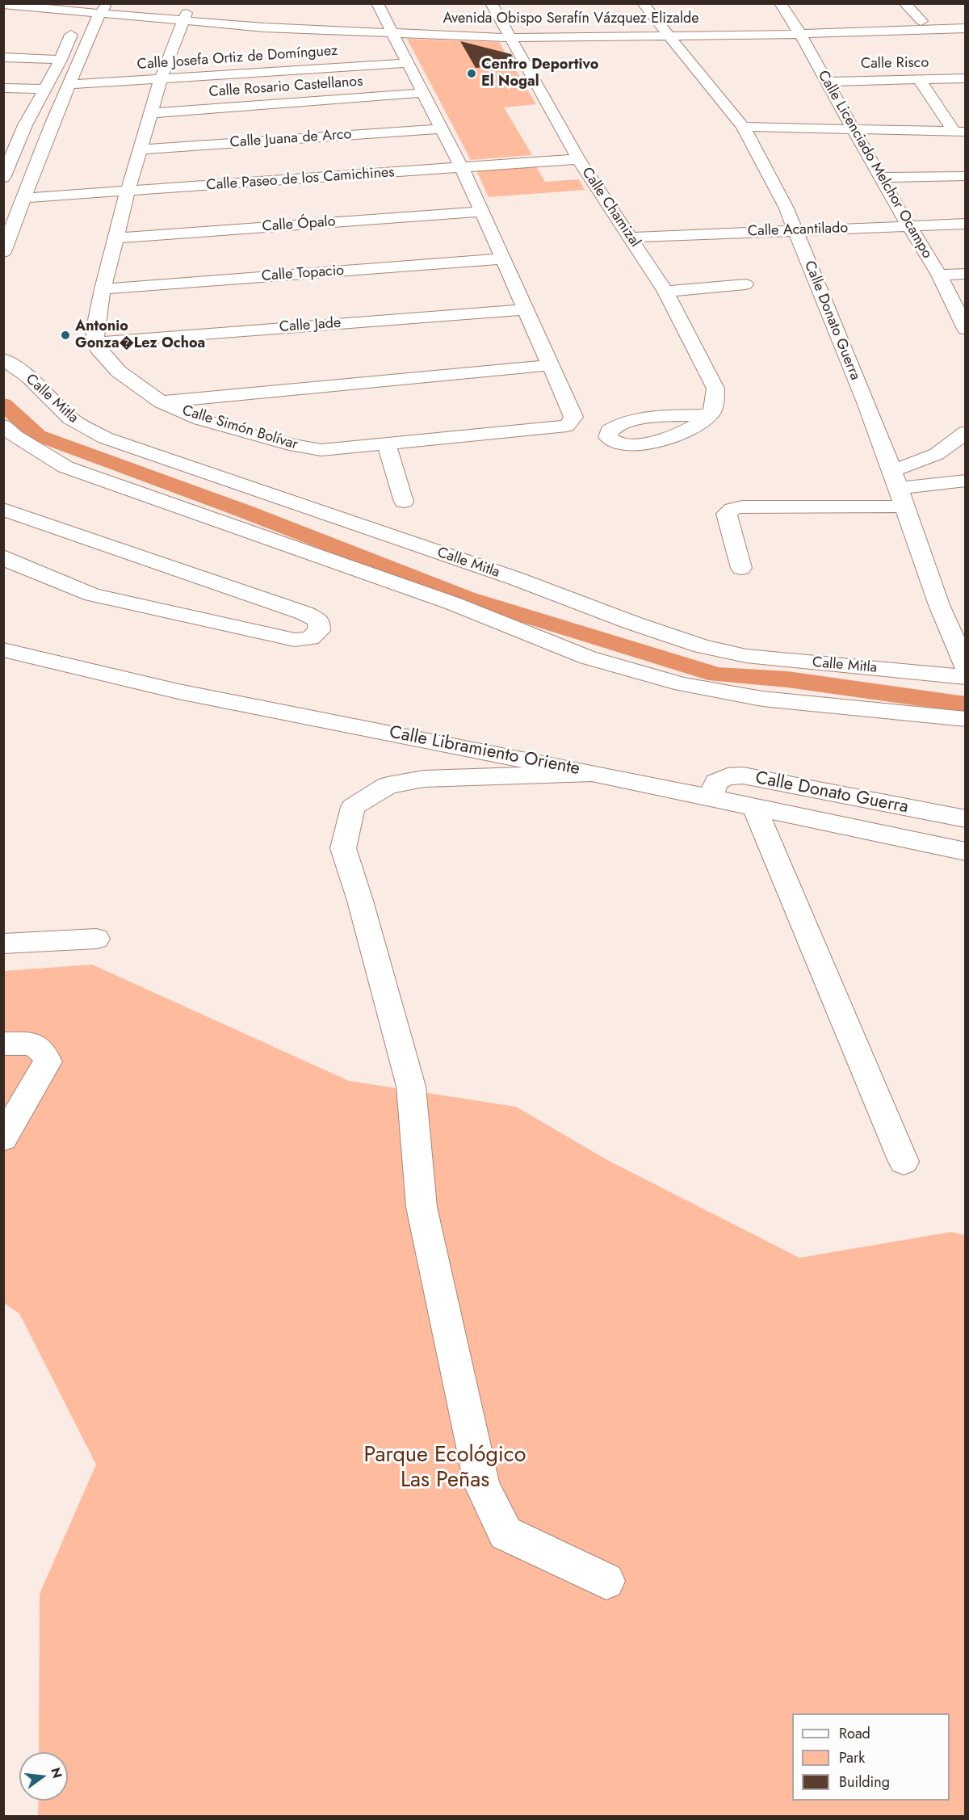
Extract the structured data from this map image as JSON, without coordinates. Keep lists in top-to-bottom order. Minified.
{"streets":{"street":["Avenida Obispo Serafín Vázquez Elizalde","Calle Josefa Ortiz de Domínguez","Calle Risco","Calle Rosario Castellanos","Calle Juana de Arco","Calle Licenciado Melchor Ocampo","Calle Paseo de los Camichines","Calle Chamizal","Calle Ópalo","Calle Acantilado","Calle Topacio","Calle Donato Guerra","Calle Jade","Calle Mitla","Calle Simón Bolívar","Calle Libramiento Oriente"]},"crossings":[["Avenida Obispo Serafín Vázquez Elizalde","Calle Licenciado Melchor Ocampo"],["Avenida Obispo Serafín Vázquez Elizalde","Calle Chamizal"],["Avenida Obispo Serafín Vázquez Elizalde","Calle Donato Guerra"],["Calle Risco","Calle Licenciado Melchor Ocampo"],["Calle Licenciado Melchor Ocampo","Calle Acantilado"],["Calle Paseo de los Camichines","Calle Chamizal"],["Calle Chamizal","Calle Acantilado"],["Calle Acantilado","Calle Donato Guerra"],["Calle Donato Guerra","Calle Libramiento Oriente"],["Calle Jade","Calle Simón Bolívar"]],"parks":["Parque Ecológico Las Peñas"],"places":["Centro Deportivo El Nogal","Antonio Gonza�Lez Ochoa"],"legend":["Road","Park","Building"],"north":"right"}
